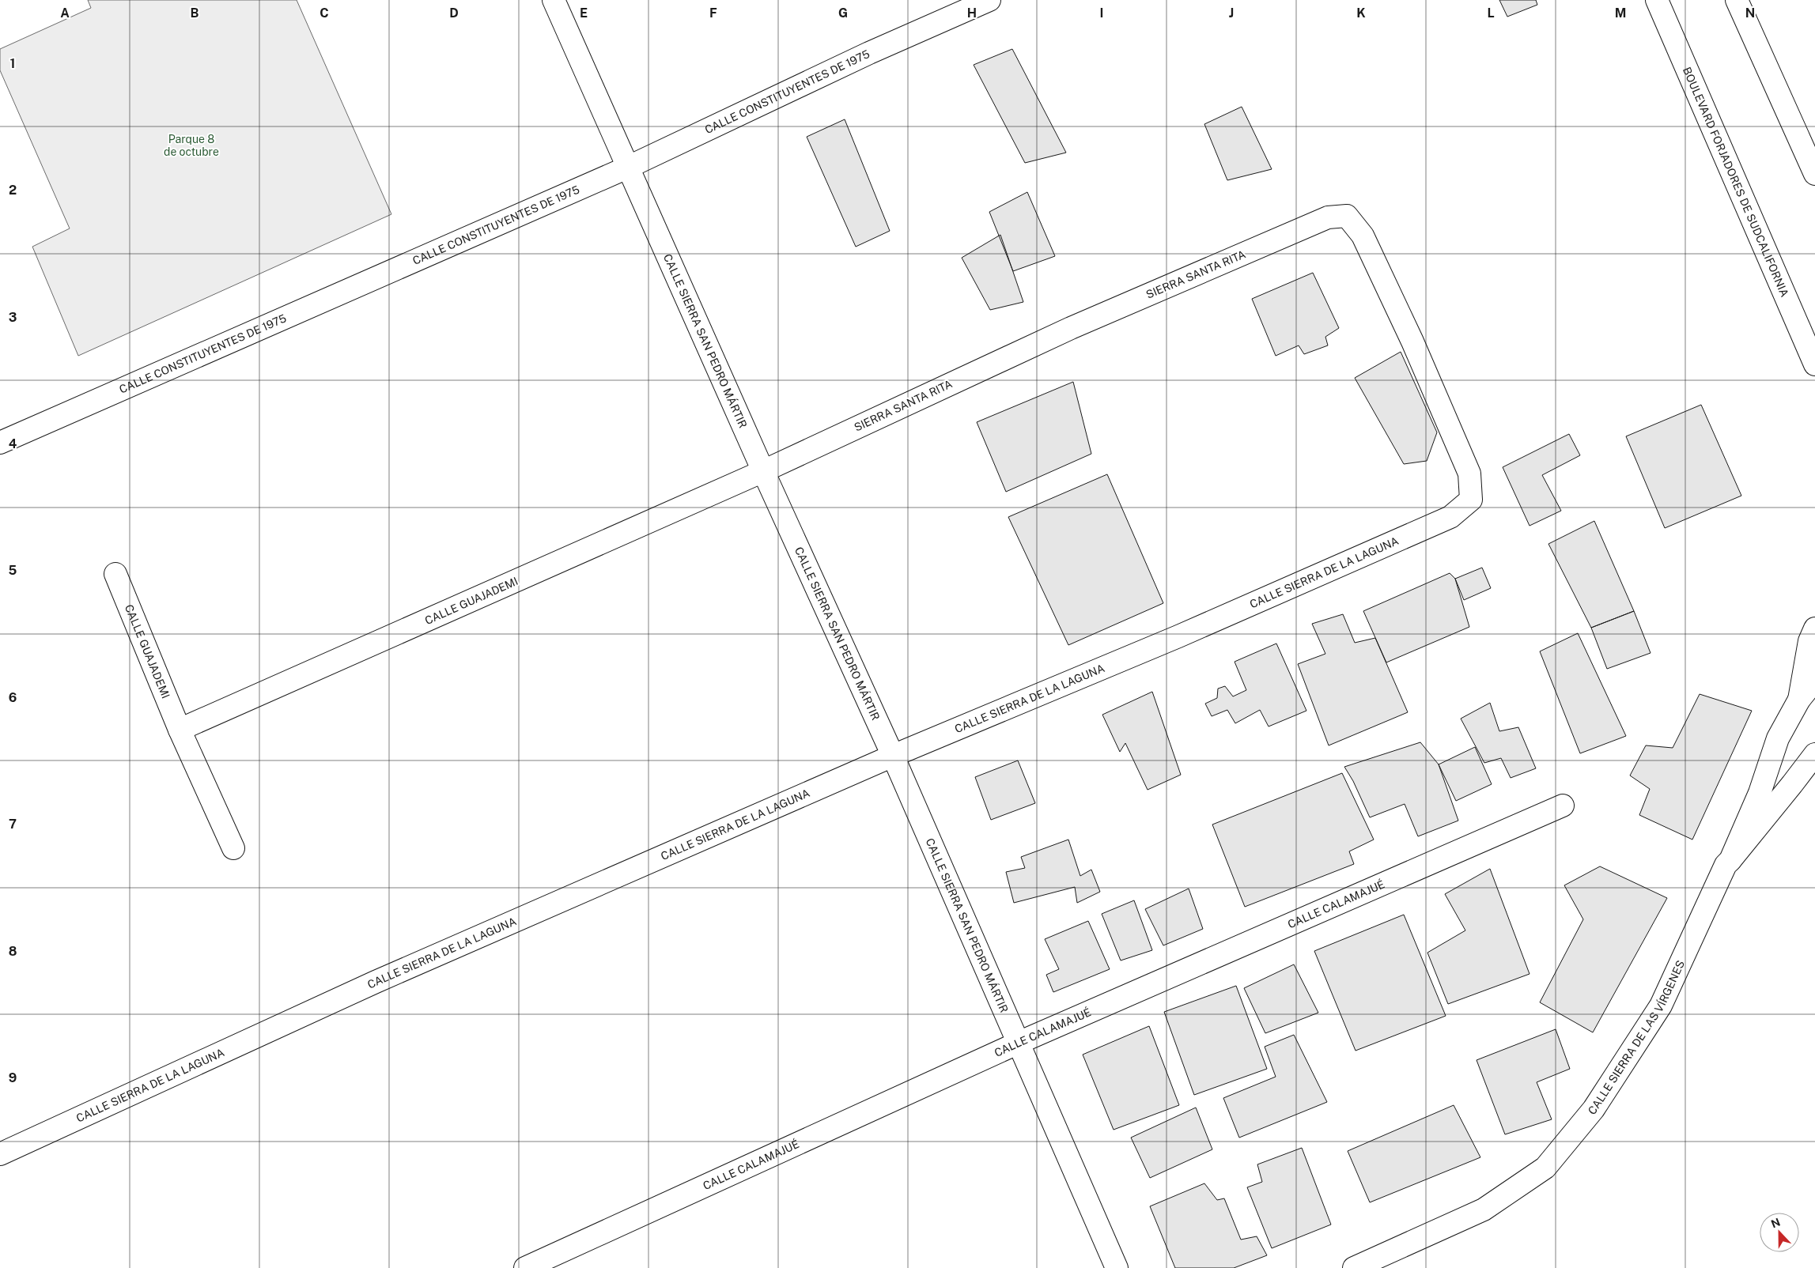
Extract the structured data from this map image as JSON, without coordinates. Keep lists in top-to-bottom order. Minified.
{"streets":{"main road":["CALLE CONSTITUYENTES DE 1975","BOULEVARD FORJADORES DE SUDCALIFORNIA","SIERRA SANTA RITA","CALLE SIERRA SAN PEDRO MÁRTIR","CALLE SIERRA DE LA LAGUNA","CALLE GUAJADEMI","CALLE CALAMAJUÉ","CALLE SIERRA DE LAS VÍRGENES"]},"crossings":[["CALLE CONSTITUYENTES DE 1975","CALLE SIERRA SAN PEDRO MÁRTIR"],["SIERRA SANTA RITA","CALLE SIERRA SAN PEDRO MÁRTIR"],["SIERRA SANTA RITA","CALLE SIERRA DE LA LAGUNA"],["SIERRA SANTA RITA","CALLE GUAJADEMI"],["CALLE SIERRA SAN PEDRO MÁRTIR","CALLE SIERRA DE LA LAGUNA"],["CALLE SIERRA SAN PEDRO MÁRTIR","CALLE GUAJADEMI"],["CALLE SIERRA SAN PEDRO MÁRTIR","CALLE CALAMAJUÉ"]],"parks":["Parque 8 de octubre"],"north":"top","grid":{"columns":["A","B","C","D","E","F","G","H","I","J","K","L","M","N"],"rows":["1","2","3","4","5","6","7","8","9"]}}
